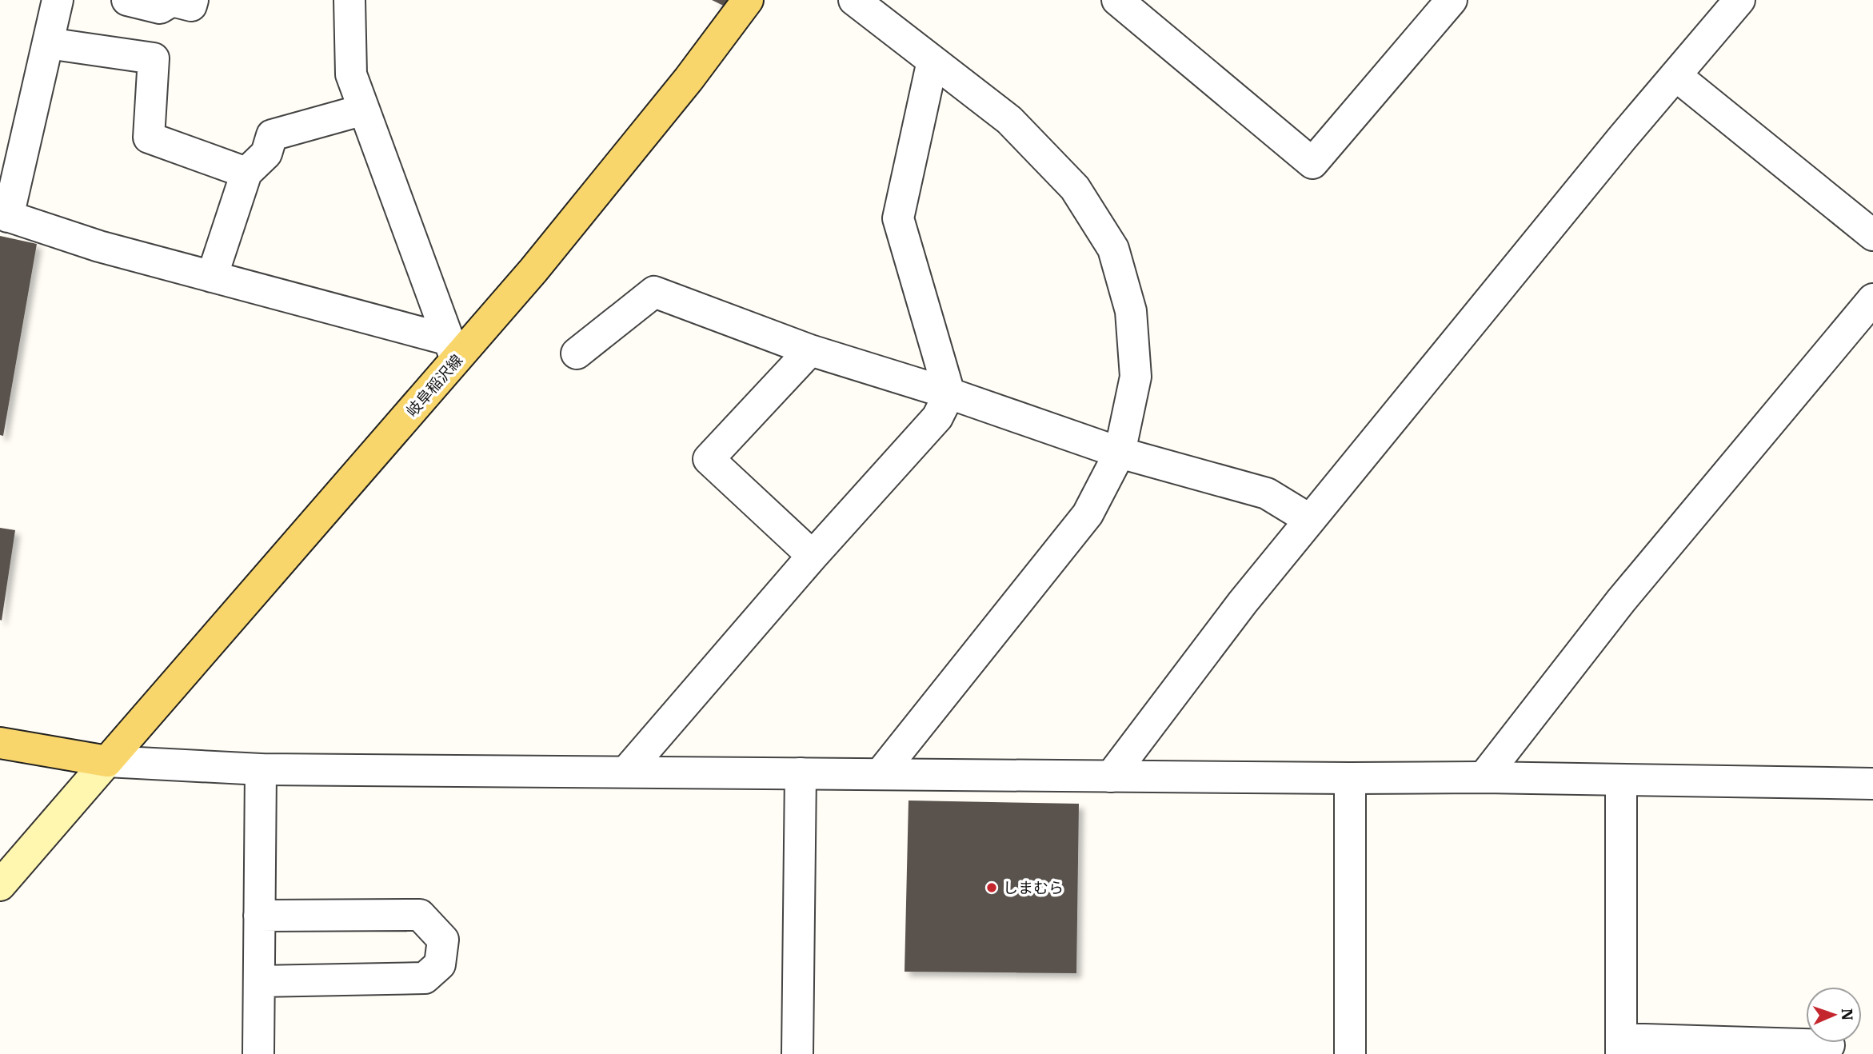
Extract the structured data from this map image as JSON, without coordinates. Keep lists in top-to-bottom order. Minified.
{"streets":{"main road":["岐阜稲沢線"]},"places":["しまむら"],"north":"right"}
